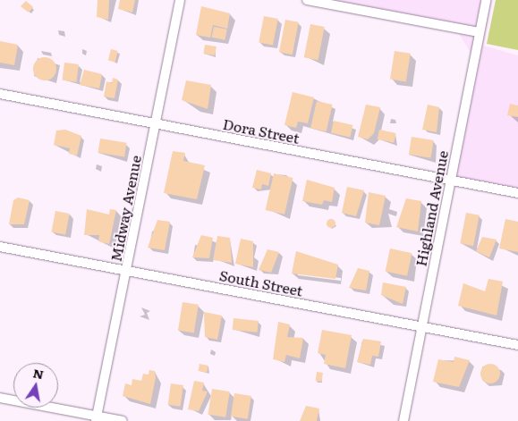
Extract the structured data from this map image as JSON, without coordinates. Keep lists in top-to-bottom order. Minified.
{"streets":{"street":["Dora Street","Midway Avenue","Highland Avenue","South Street"]},"crossings":[["Dora Street","Midway Avenue"],["Dora Street","Highland Avenue"],["Midway Avenue","South Street"],["Highland Avenue","South Street"]],"north":"top"}
